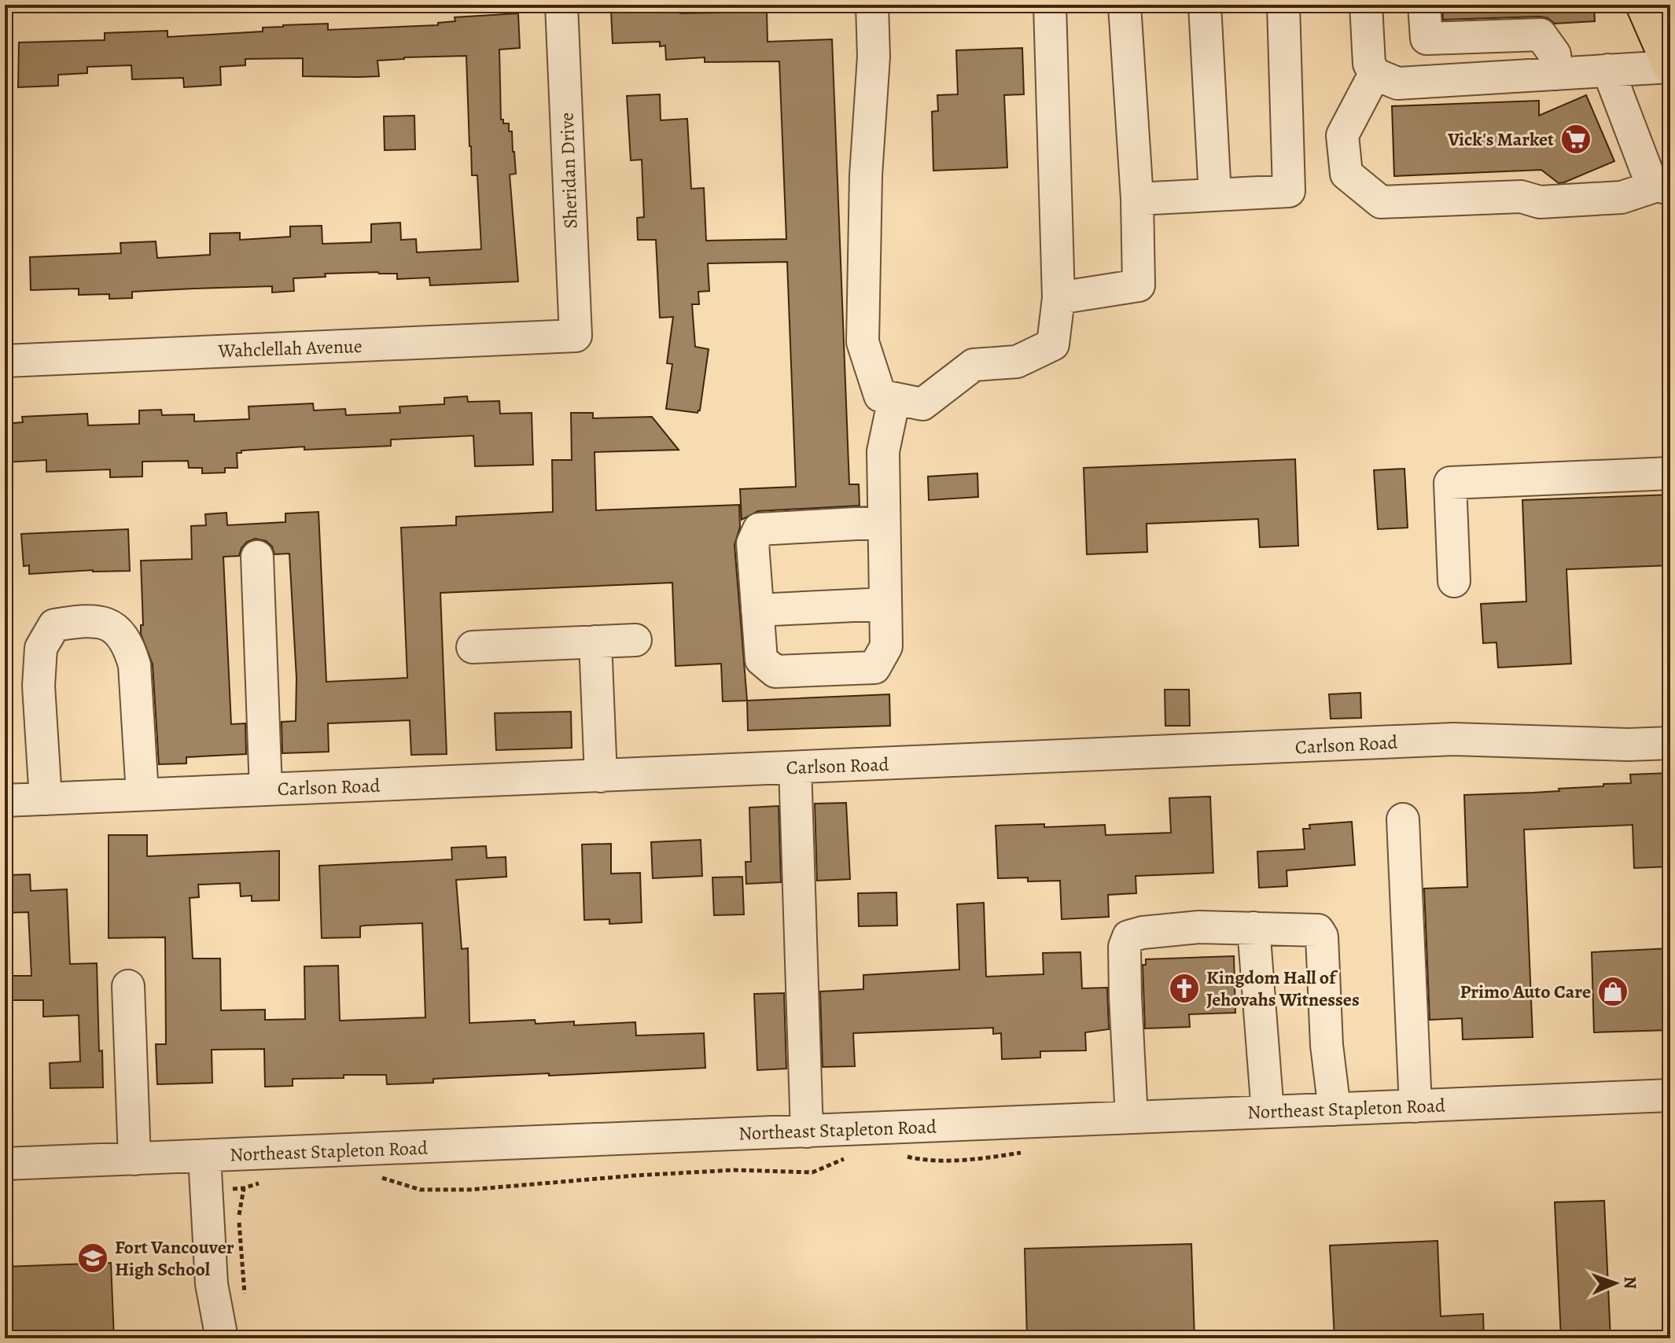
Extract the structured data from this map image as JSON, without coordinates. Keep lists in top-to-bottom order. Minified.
{"streets":{"street":["Sheridan Drive","Wahclellah Avenue","Carlson Road","Northeast Stapleton Road"]},"crossings":[["Sheridan Drive","Wahclellah Avenue"]],"places":{"supermarket":["Vick's Market"],"church":["Kingdom Hall of Jehovahs Witnesses"],"shop":["Primo Auto Care"],"school or university":["Fort Vancouver High School"]},"north":"right"}
